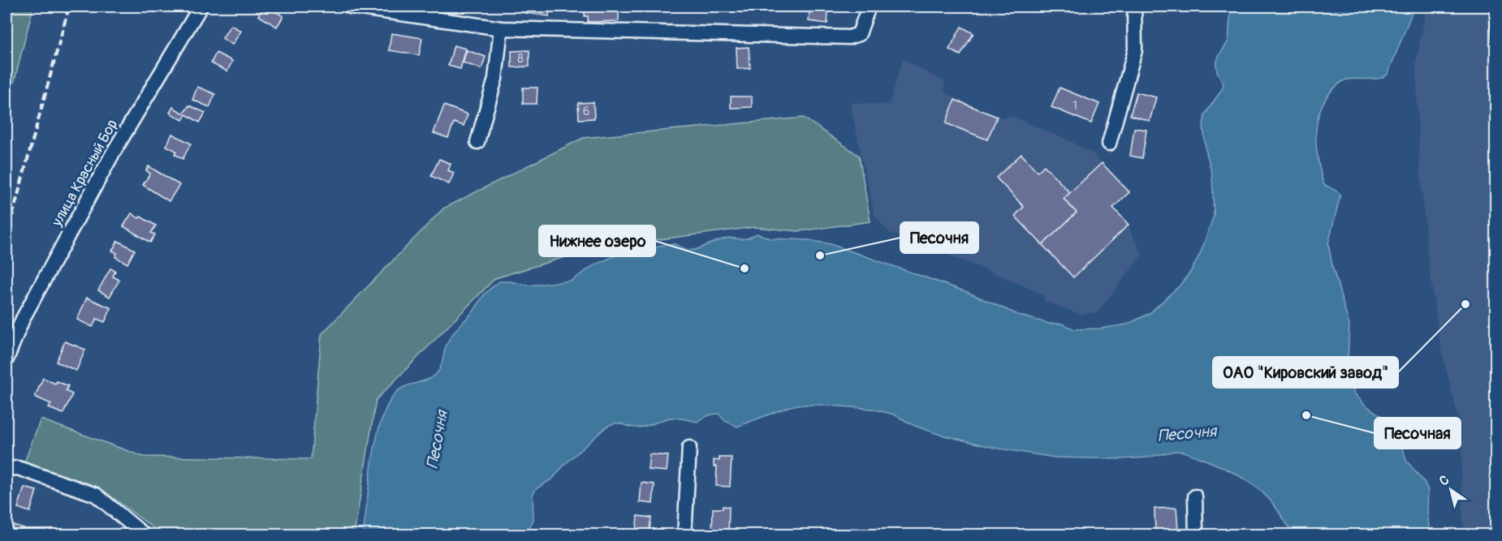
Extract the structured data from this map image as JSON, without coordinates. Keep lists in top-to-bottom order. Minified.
{"streets":{"street":["улица Красный Бор"]},"water":["Песочня"],"places":["Песочня","Нижнее озеро","ОАО \"Кировский завод\"","Песочная"],"house_numbers":["8","1","6"],"north":"top left"}
